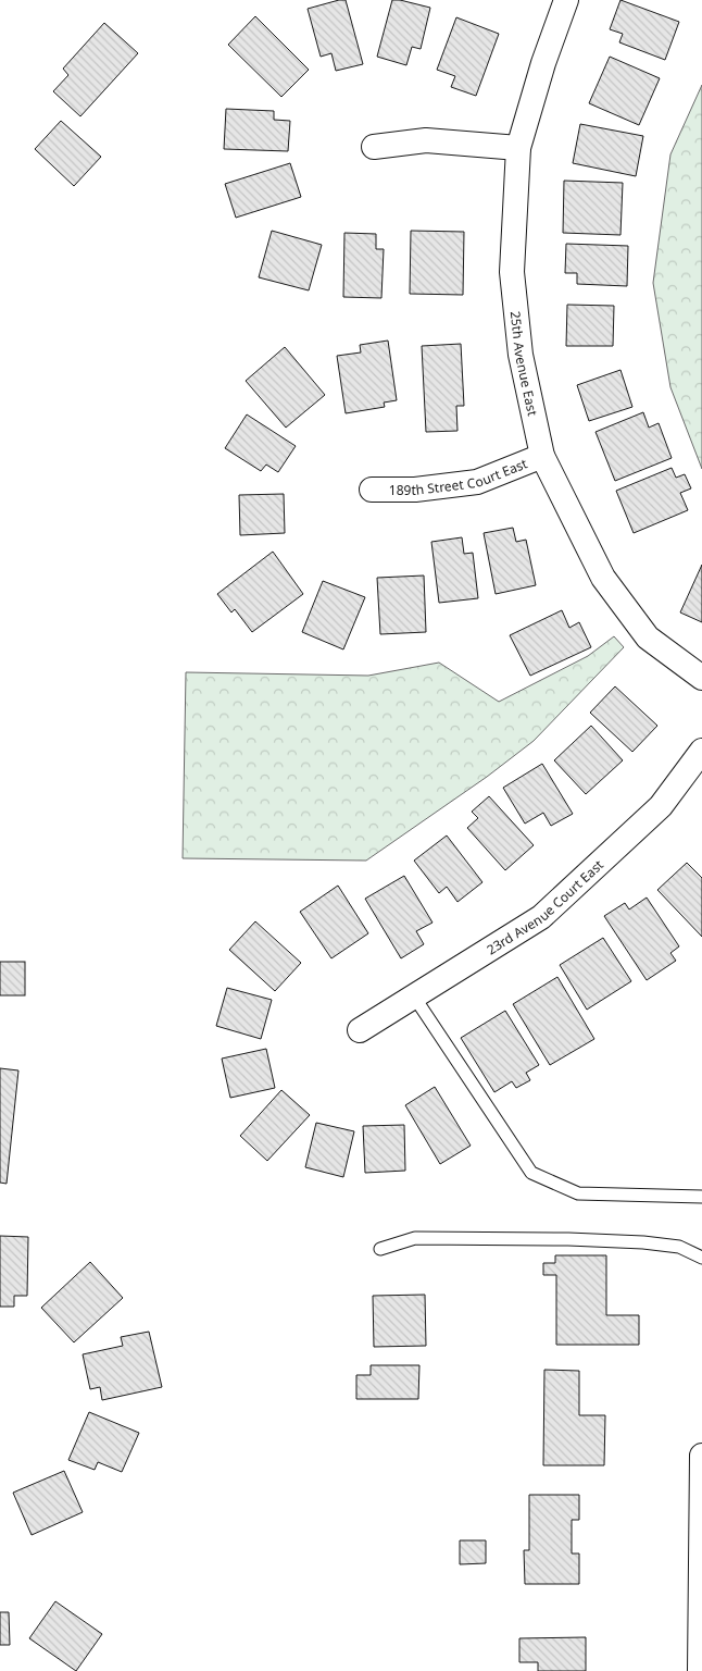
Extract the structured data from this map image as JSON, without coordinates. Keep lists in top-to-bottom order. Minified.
{"streets":{"street":["25th Avenue East","189th Street Court East","23rd Avenue Court East"]},"crossings":[["25th Avenue East","189th Street Court East"]]}
